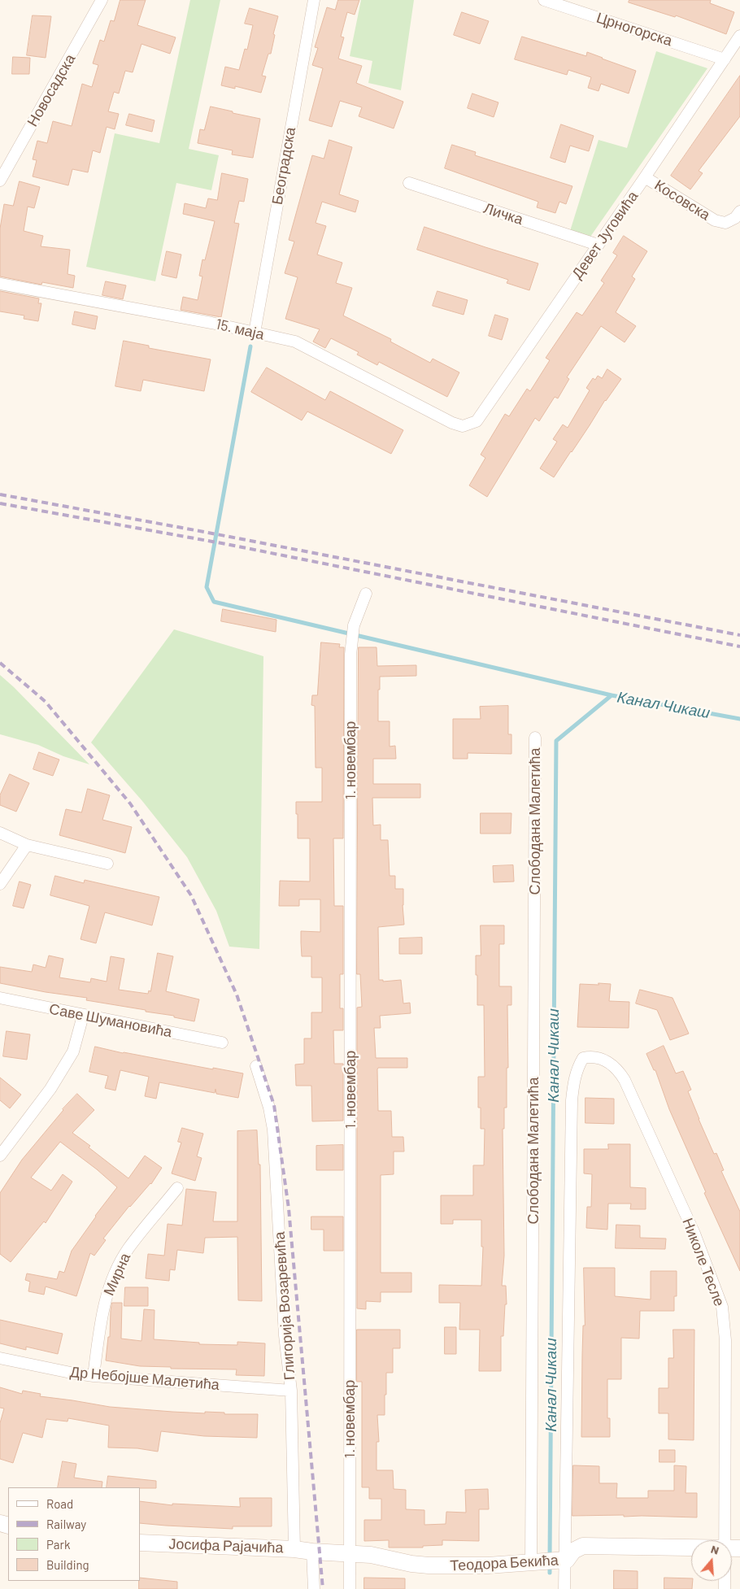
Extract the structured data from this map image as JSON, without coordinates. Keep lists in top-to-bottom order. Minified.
{"streets":{"street":["Црногорска","Новосадска","Београдска","Косовска","Личка","Девет Југовића","15. маја","1. новембар","Слободана Малетића","Саве Шумановића","Николе Тесле","Мирна","Глигорија Возаревића","Др Небојше Малетића","Јосифа Рајачића","Теодора Бекића"]},"crossings":[["Црногорска","Девет Југовића"],["Београдска","15. маја"],["Косовска","Девет Југовића"],["Личка","Девет Југовића"],["Девет Југовића","15. маја"],["1. новембар","Теодора Бекића"],["Слободана Малетића","Теодора Бекића"],["Николе Тесле","Теодора Бекића"],["Мирна","Др Небојше Малетића"],["Глигорија Возаревића","Др Небојше Малетића"],["Глигорија Возаревића","Јосифа Рајачића"],["Јосифа Рајачића","Теодора Бекића"]],"water":["Канал Чикаш"],"legend":["Road","Railway","Park","Building"],"north":"top"}
